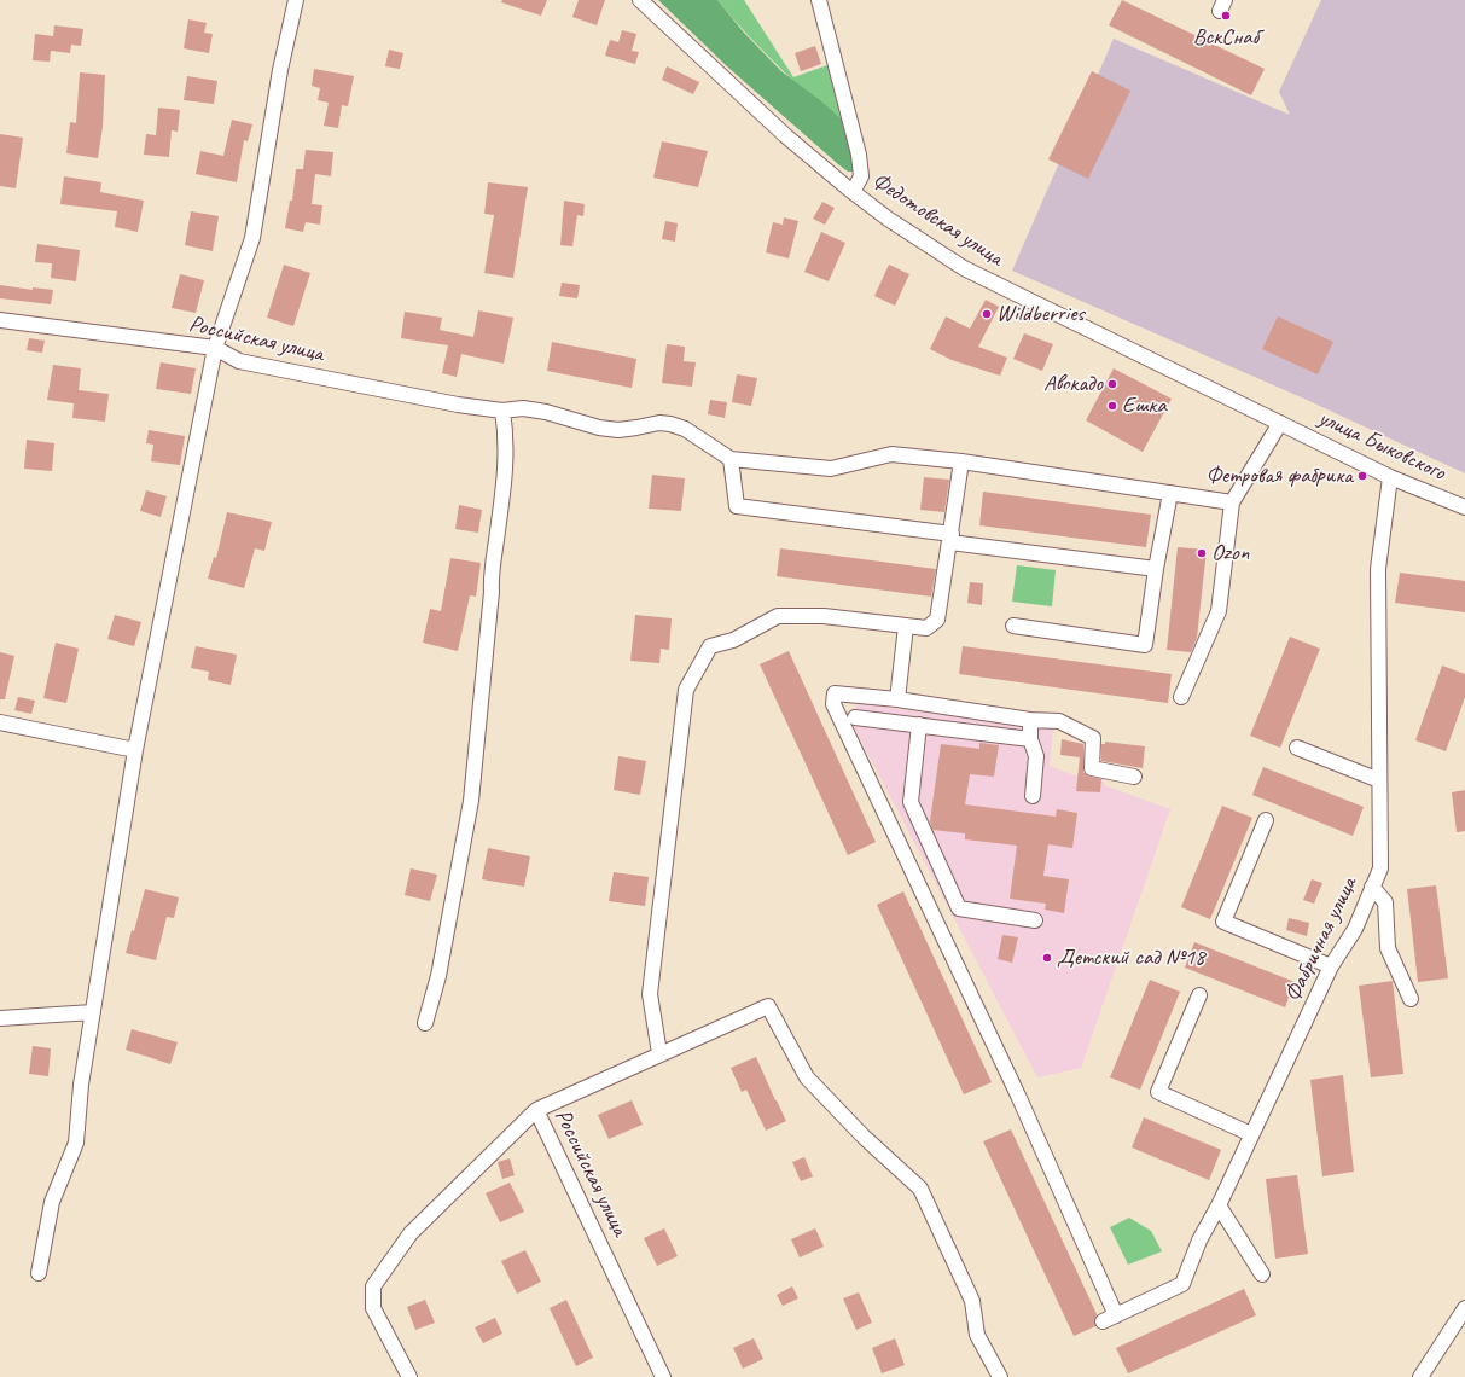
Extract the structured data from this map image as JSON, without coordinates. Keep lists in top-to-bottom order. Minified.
{"streets":{"street":["Федотовская улица","Российская улица","улица Быковского","Фабричная улица"]},"crossings":[["Федотовская улица","улица Быковского"],["улица Быковского","Фабричная улица"]],"places":["ВскСнаб","Wildberries","Авокадо","Ешка","Фетровая фабрика","Ozon","Детский сад №18"]}
